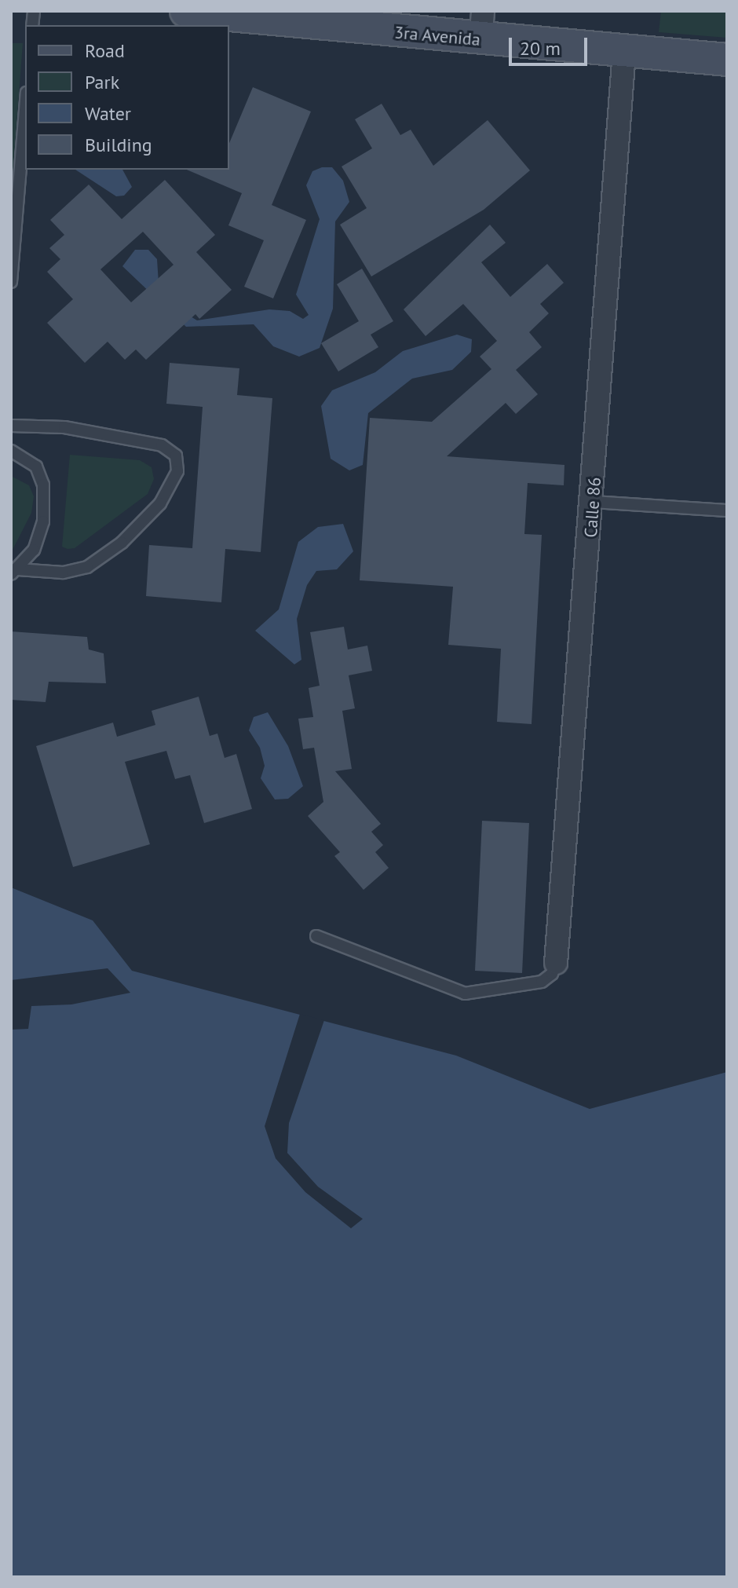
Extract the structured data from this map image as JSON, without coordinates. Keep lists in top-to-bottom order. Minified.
{"streets":{"main road":["3ra Avenida"],"street":["Calle 86"]},"crossings":[["3ra Avenida","Calle 86"]],"legend":["Road","Park","Water","Building"],"scale_bar":"20 m"}
